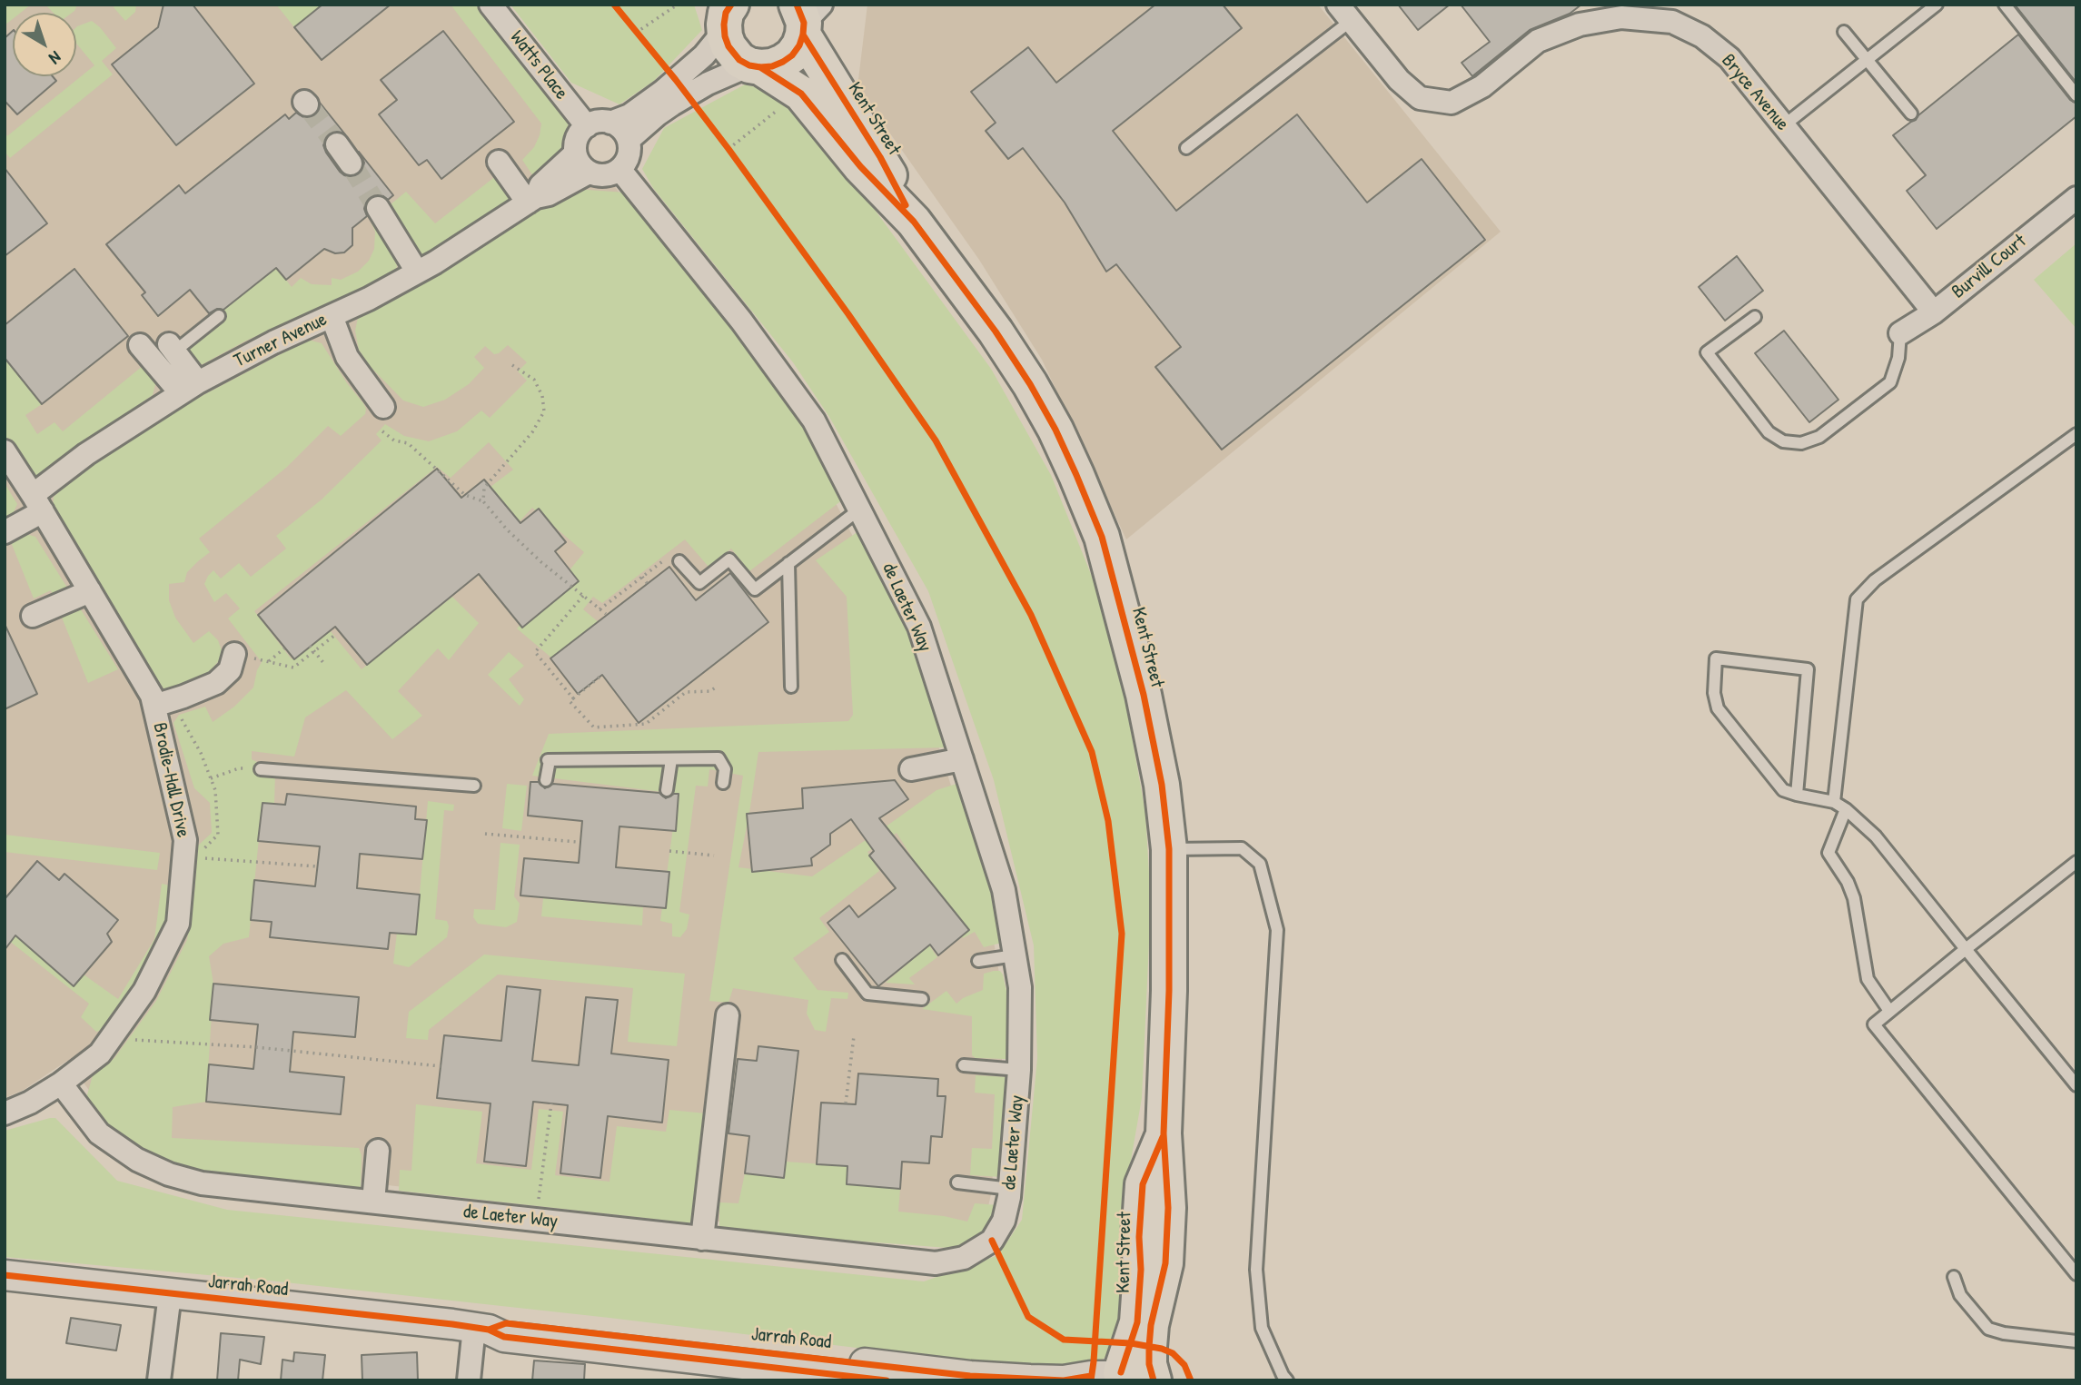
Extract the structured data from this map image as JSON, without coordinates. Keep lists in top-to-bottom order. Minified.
{"streets":{"main road":["Kent Street"],"street":["Watts Place","Bryce Avenue","Burvill Court","Turner Avenue","de Laeter Way","Brodie-Hall Drive","Jarrah Road"]},"crossings":[["Watts Place","Turner Avenue"],["Watts Place","de Laeter Way"],["Bryce Avenue","Burvill Court"],["Kent Street","Jarrah Road"],["Turner Avenue","de Laeter Way"],["Turner Avenue","Brodie-Hall Drive"],["de Laeter Way","Brodie-Hall Drive"]],"north":"bottom right"}
